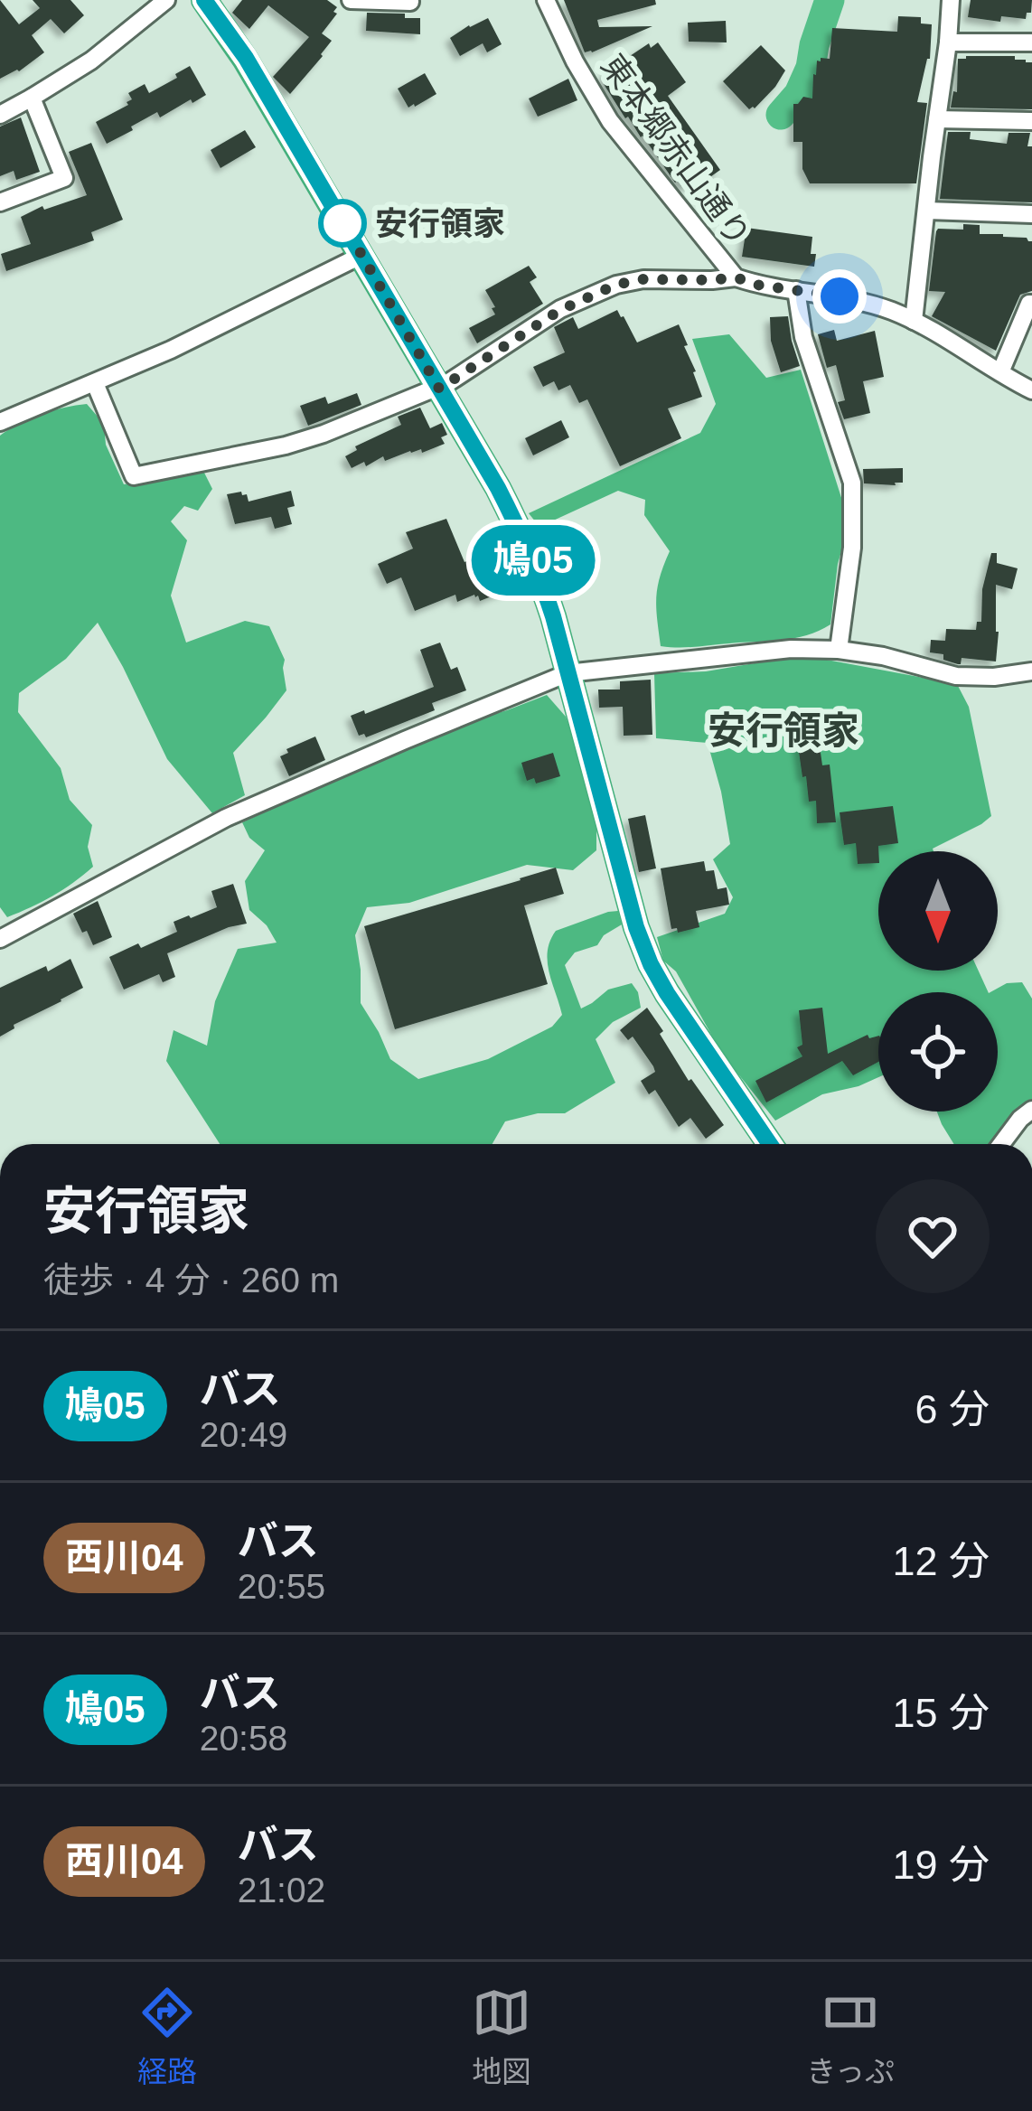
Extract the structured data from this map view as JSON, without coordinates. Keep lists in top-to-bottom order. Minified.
{"streets":{"street":["東本郷赤山通り"]},"districts":["安行領家"],"places":["安行領家"],"lines":["bus line 鳩05"],"north":"bottom","page":{"on_map":"鳩05","heading":["安行領家","徒歩 · 4 分 · 260 m"],"list":[{"mark":"鳩05","name":"バス","note":"20:49","value":"6 分"},{"mark":"西川04","name":"バス","note":"20:55","value":"12 分"},{"mark":"鳩05","name":"バス","note":"20:58","value":"15 分"},{"mark":"西川04","name":"バス","note":"21:02","value":"19 分"}],"tabs":["経路","地図","きっぷ"]}}
